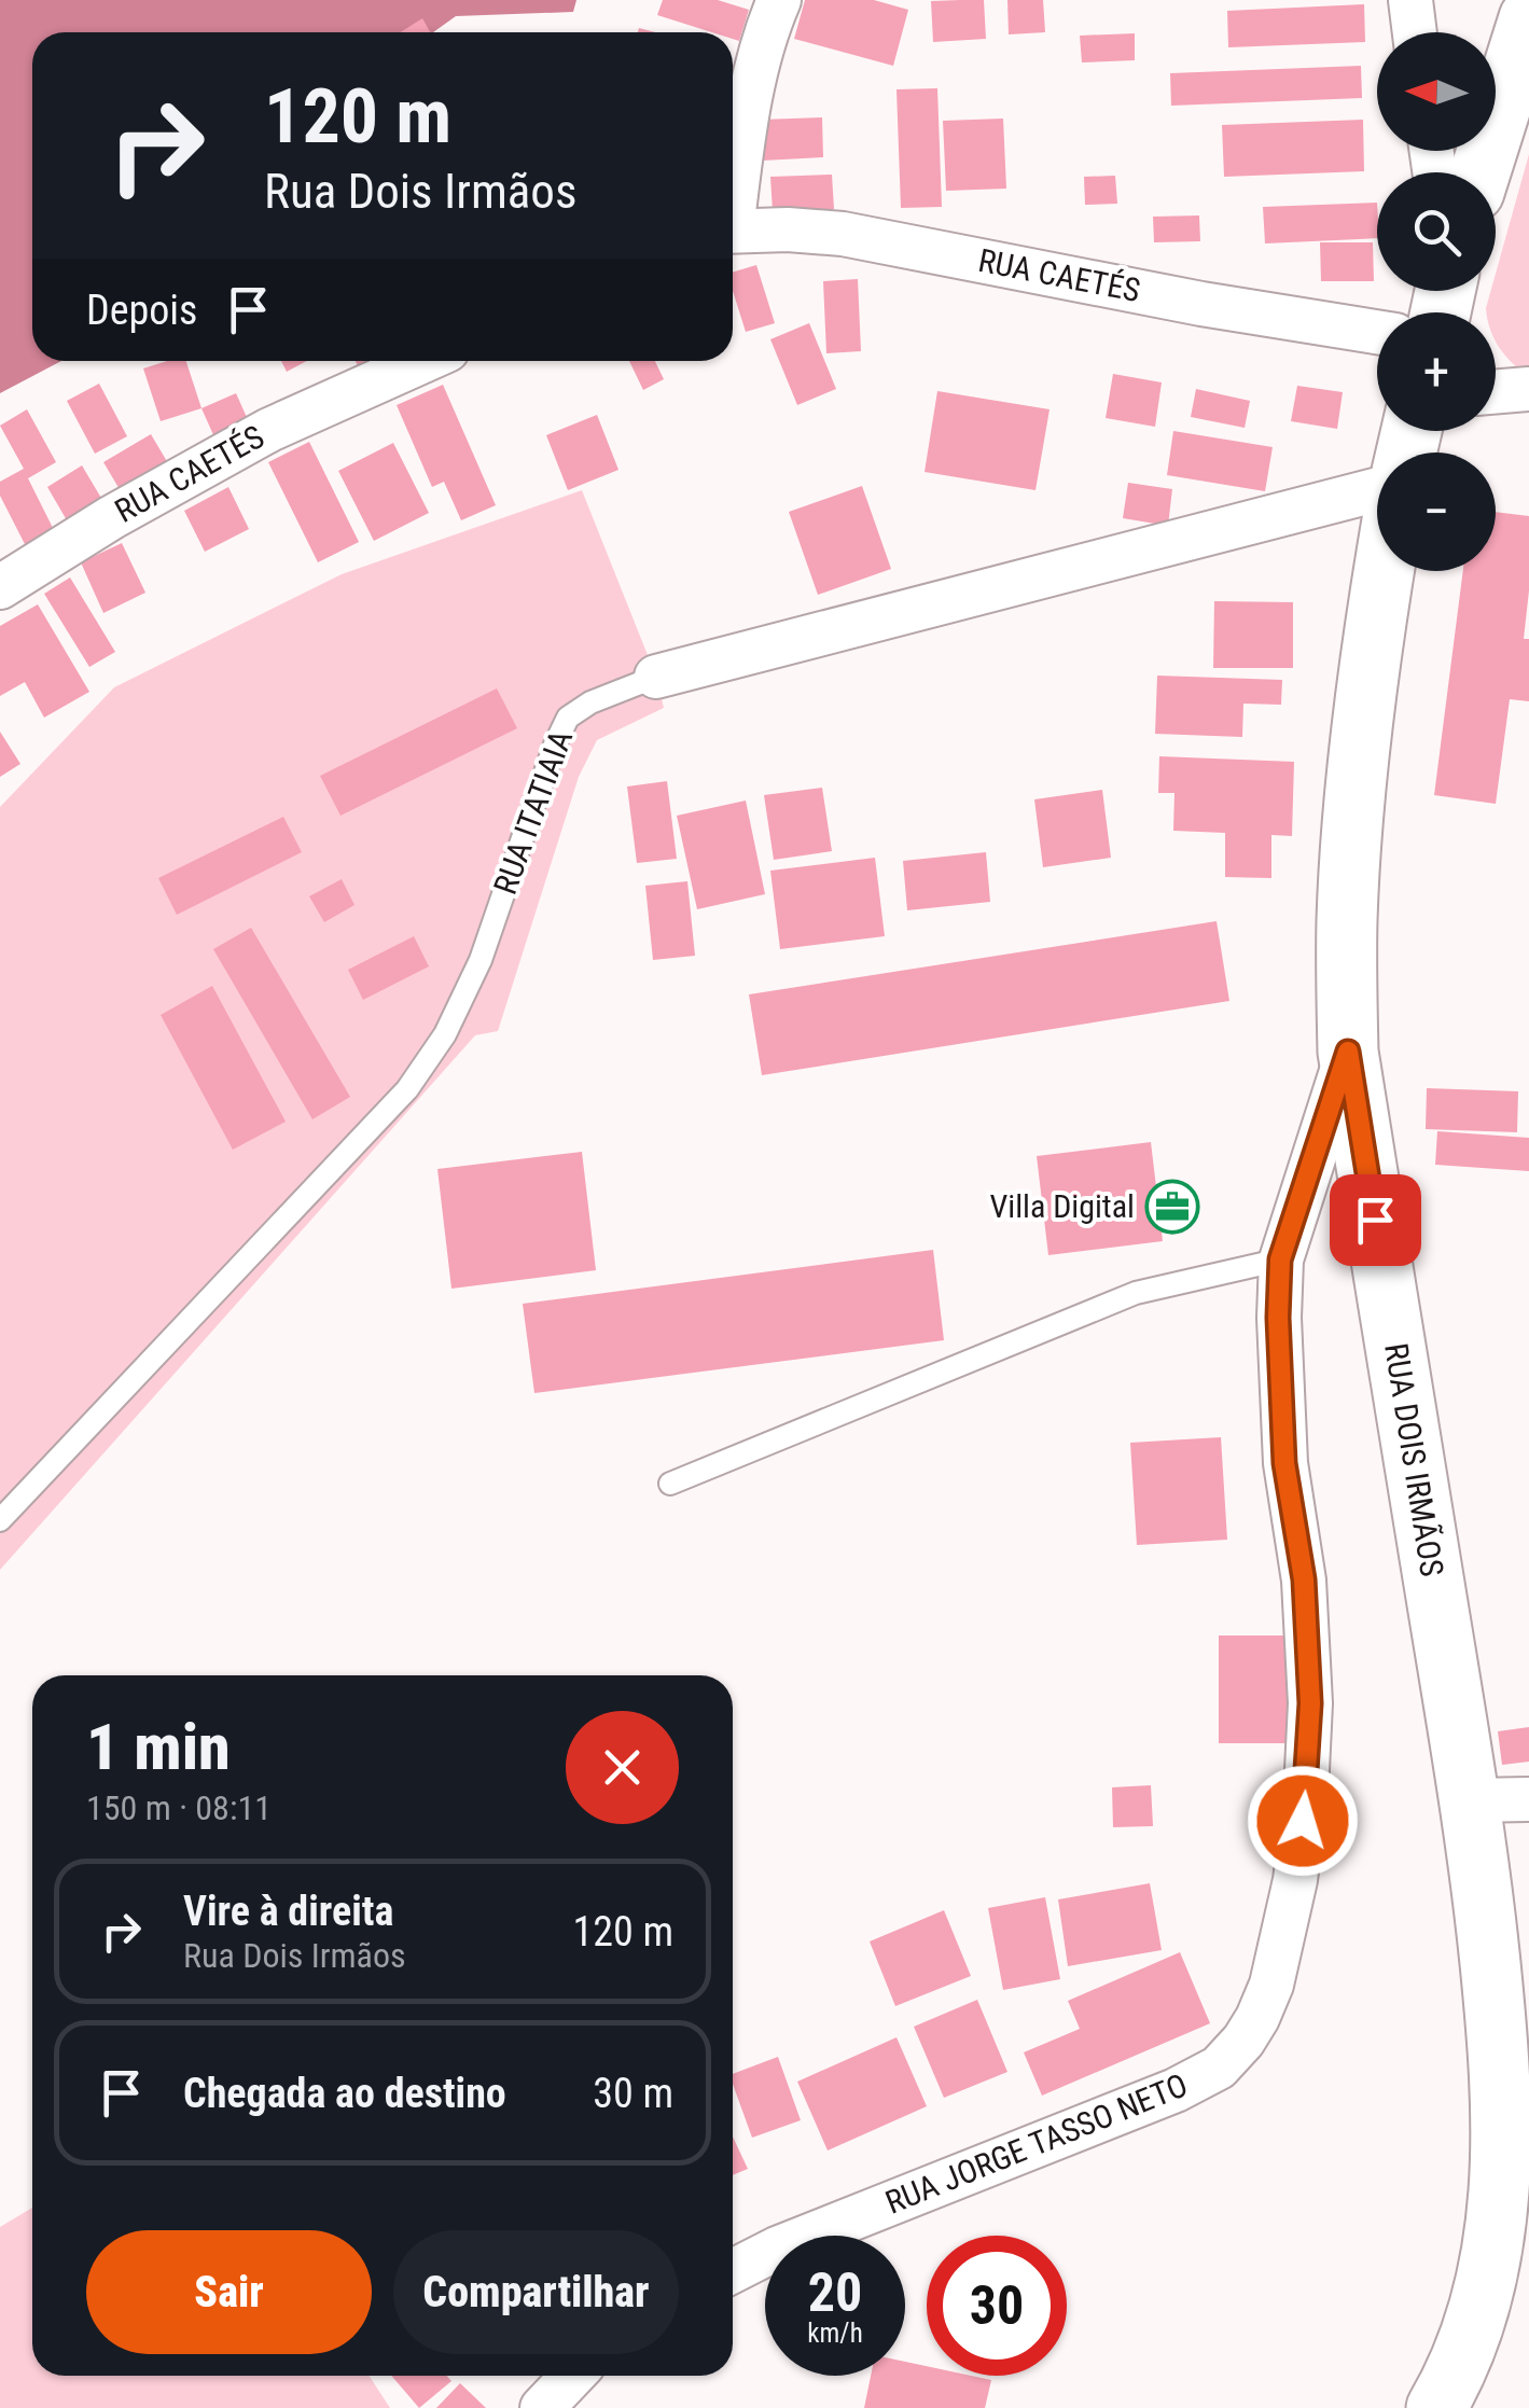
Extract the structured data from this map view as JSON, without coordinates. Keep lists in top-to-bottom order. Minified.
{"streets":{"main road":["RUA DOIS IRMÃOS"],"street":["RUA CAETÉS","RUA ITATIAIA","RUA JORGE TASSO NETO"]},"crossings":[["RUA DOIS IRMÃOS","RUA JORGE TASSO NETO"]],"places":{"office":["Villa Digital"]},"north":"left","page":{"map_buttons":["+","−"],"turn":["120 m","Rua Dois Irmãos"],"then":"Depois","heading":["1 min","150 m · 08:11"],"list":[{"name":"Vire à direita","note":"Rua Dois Irmãos","value":"120 m"},{"name":"Chegada ao destino","value":"30 m"}],"buttons":["Sair","Compartilhar"],"speed":"20 km/h","limit":"30"}}
